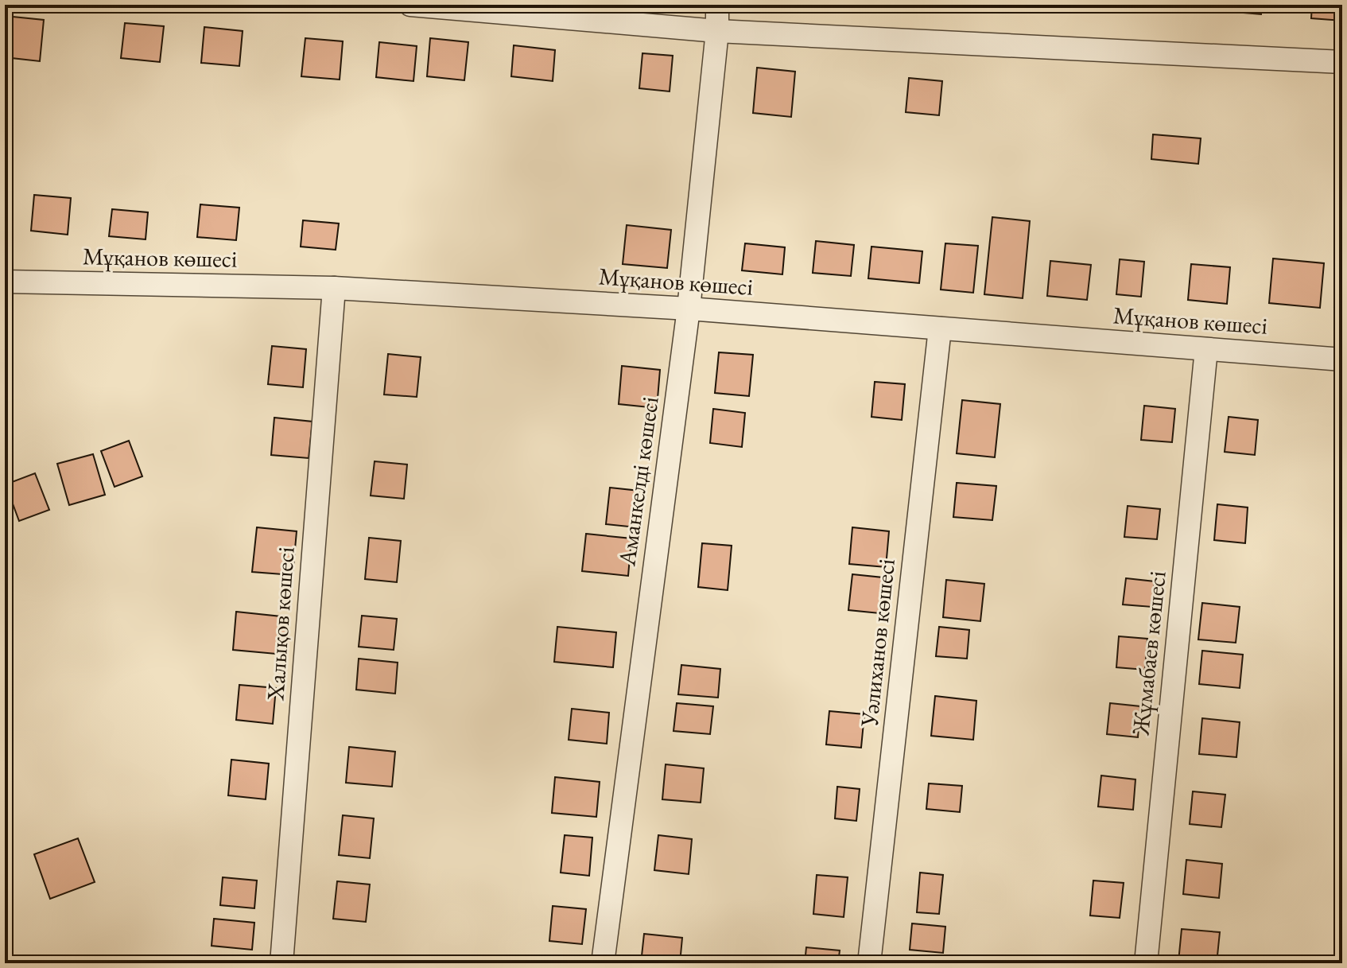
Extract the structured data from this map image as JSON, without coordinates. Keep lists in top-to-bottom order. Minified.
{"streets":{"street":["Мұқанов көшесі","Аманкелді көшесі","Халықов көшесі","Уәлиханов көшесі","Жұмабаев көшесі"]},"crossings":[["Мұқанов көшесі","Аманкелді көшесі"],["Мұқанов көшесі","Халықов көшесі"],["Мұқанов көшесі","Уәлиханов көшесі"],["Мұқанов көшесі","Жұмабаев көшесі"]]}
